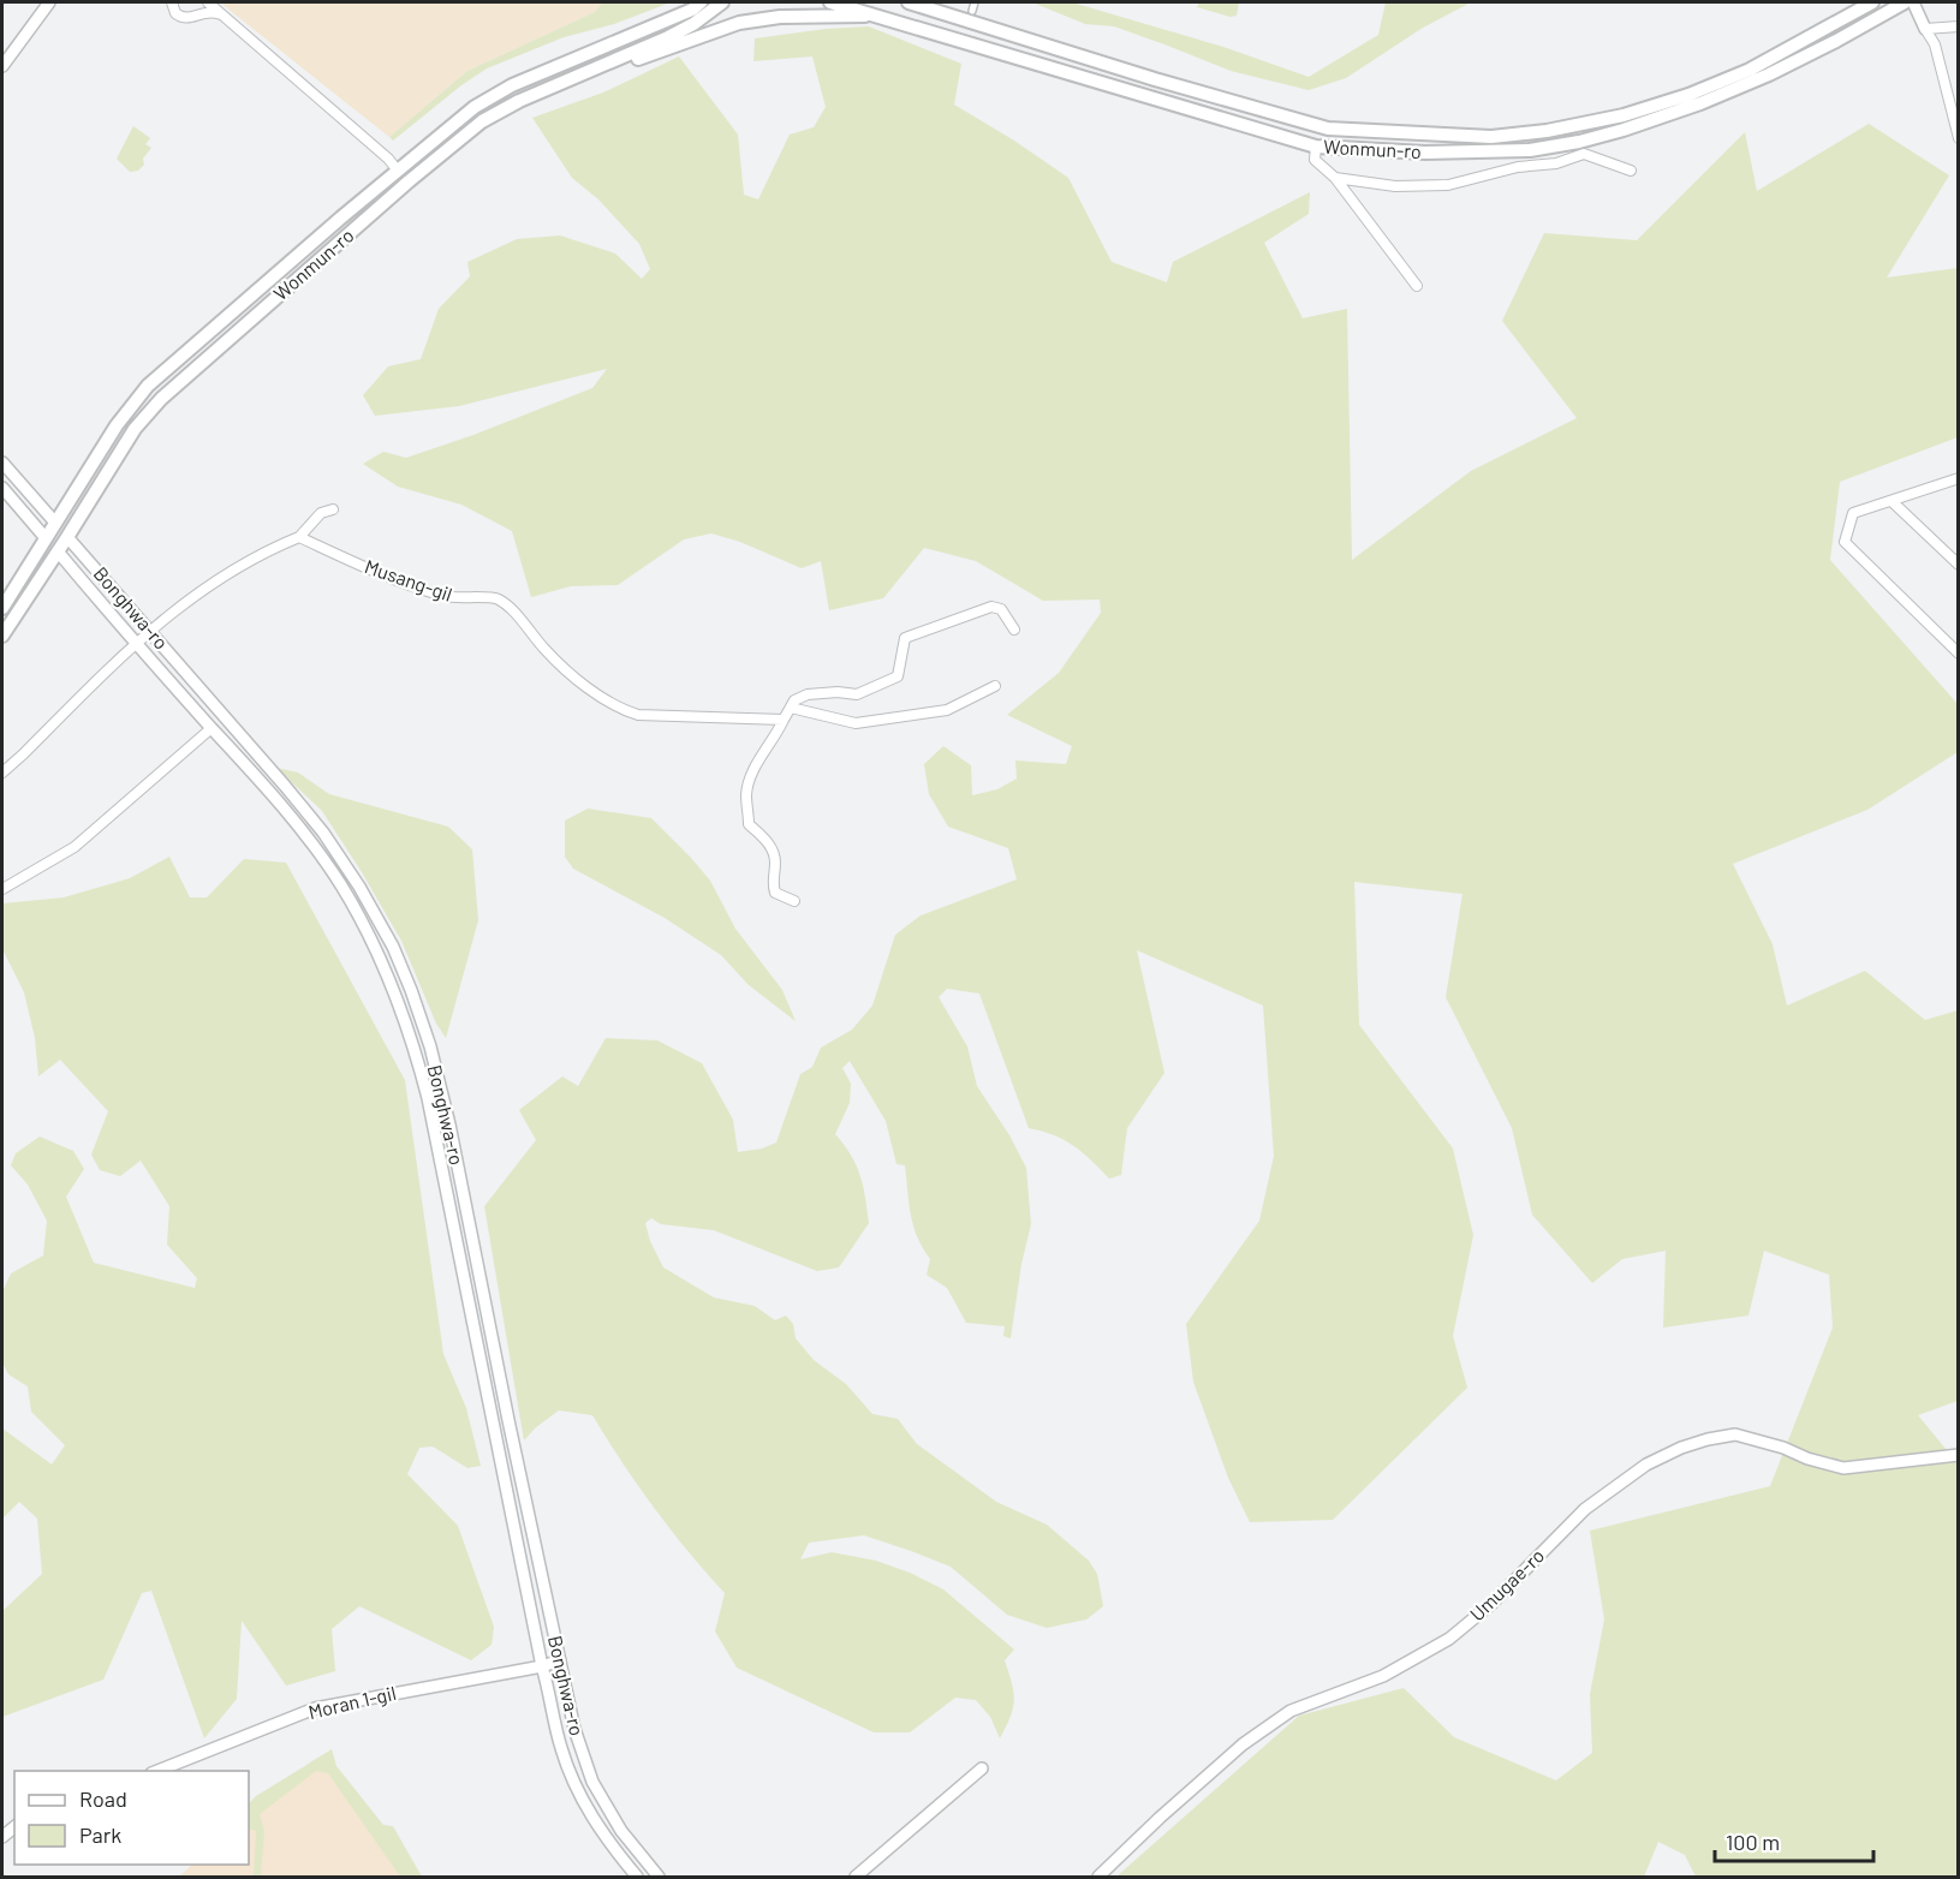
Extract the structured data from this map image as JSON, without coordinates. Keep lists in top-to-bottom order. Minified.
{"streets":{"main road":["Wonmun-ro","Bonghwa-ro"],"street":["Musang-gil","Umugae-ro","Moran 1-gil"]},"crossings":[["Wonmun-ro","Bonghwa-ro"],["Bonghwa-ro","Moran 1-gil"]],"legend":["Road","Park"],"scale_bar":"100 m"}
